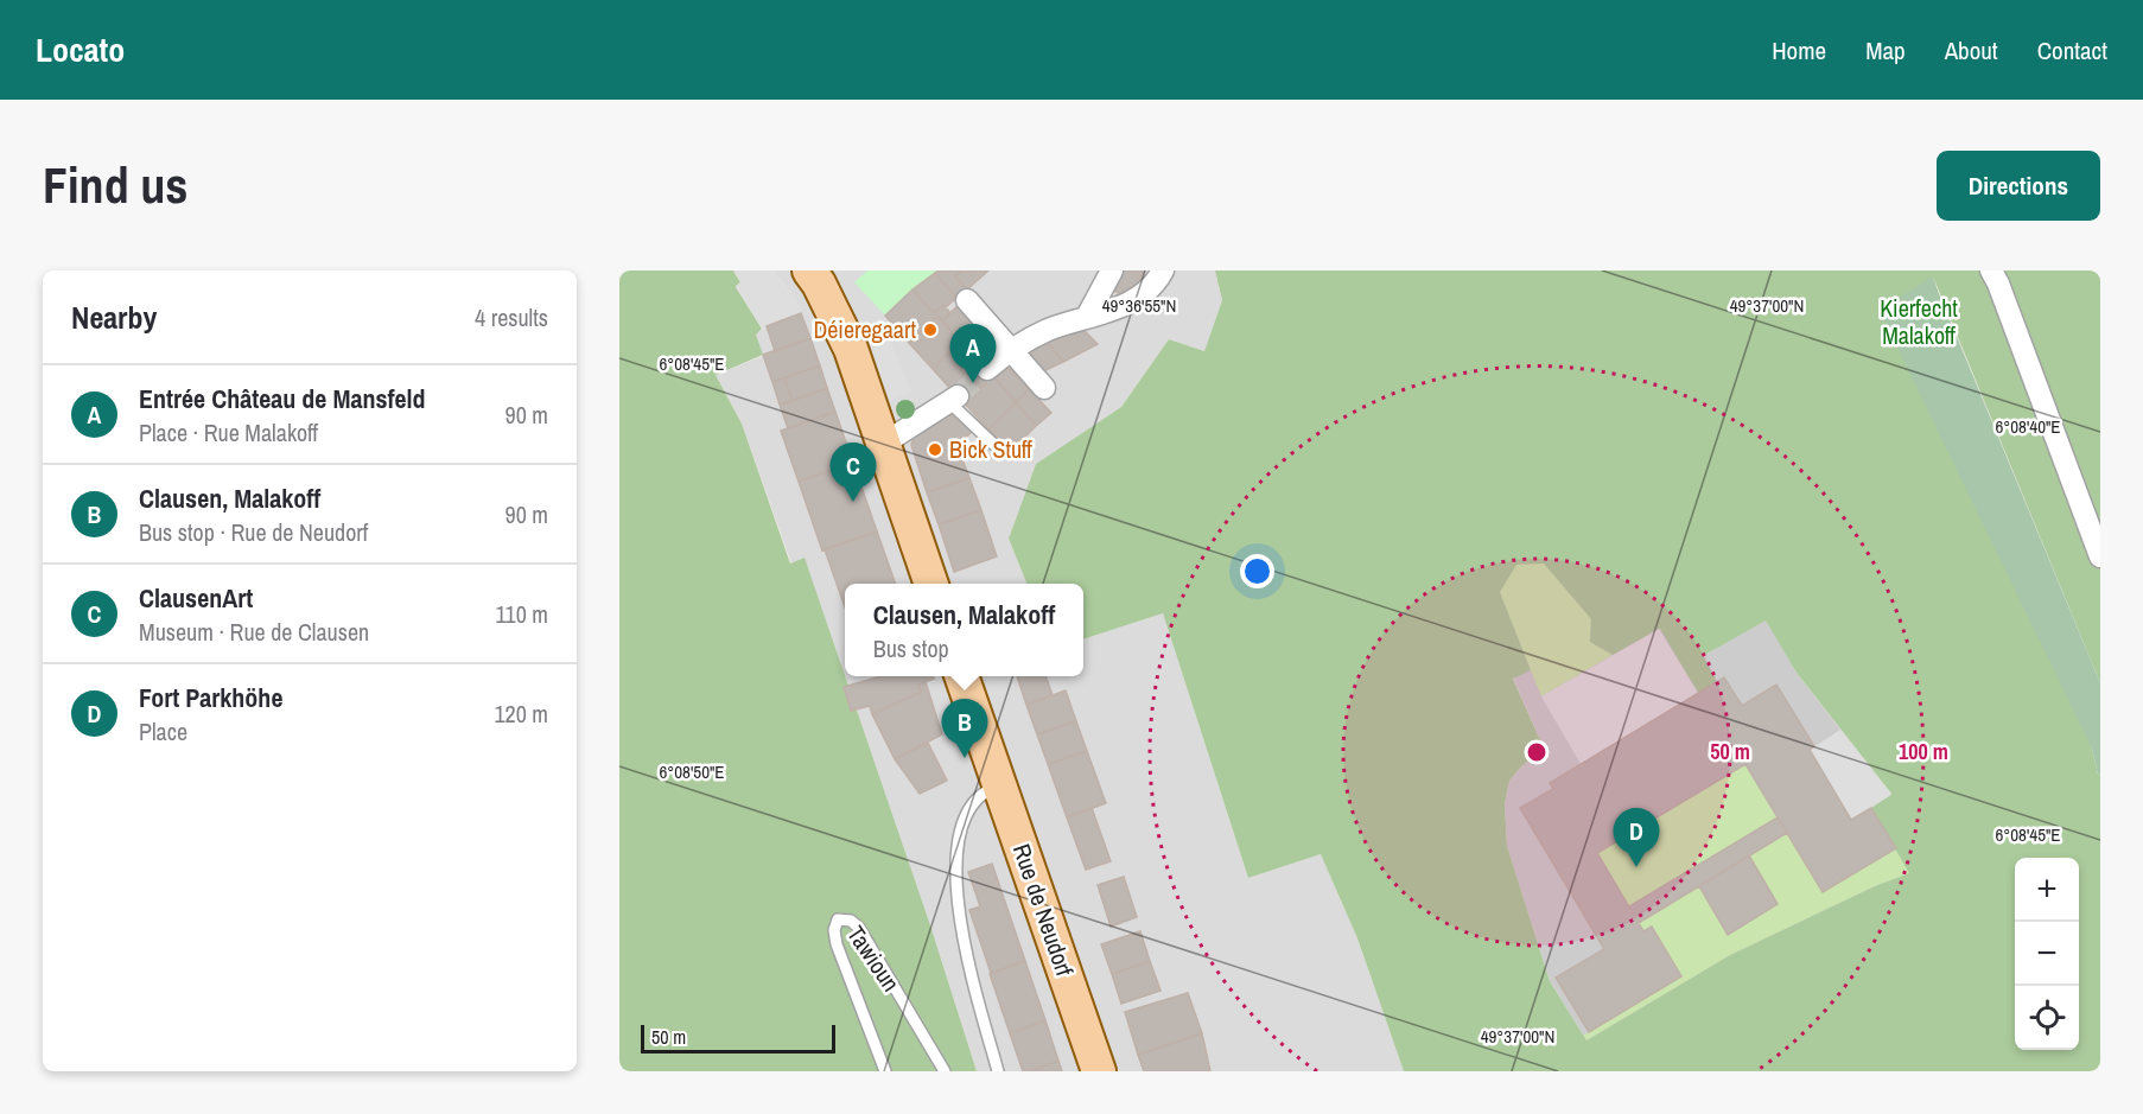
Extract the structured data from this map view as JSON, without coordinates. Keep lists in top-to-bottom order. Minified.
{"streets":{"main road":["Rue de Neudorf"],"lane":["Tawioun"]},"parks":["Kierfecht Malakoff"],"places":["Déieregaart","Bick Stuff"],"scale_bar":"50 m","page":{"header":"Locato","nav":["Home","Map","About","Contact"],"buttons":"Directions","title":"Find us","heading":["Nearby","4 results"],"pins":["A","C","B","D"],"list":[{"mark":"A","name":"Entrée Château de Mansfeld","note":"Place · Rue Malakoff","value":"90 m"},{"mark":"B","name":"Clausen, Malakoff","note":"Bus stop · Rue de Neudorf","value":"90 m"},{"mark":"C","name":"ClausenArt","note":"Museum · Rue de Clausen","value":"110 m"},{"mark":"D","name":"Fort Parkhöhe","note":"Place","value":"120 m"}],"popup":["Clausen, Malakoff","Bus stop"],"map_buttons":["+","−"],"scale":"50 m"},"coordinates":["49°36'55\"N","49°37'00\"N","6°08'45\"E","6°08'40\"E","6°08'50\"E"],"rings":["50 m","100 m"]}
